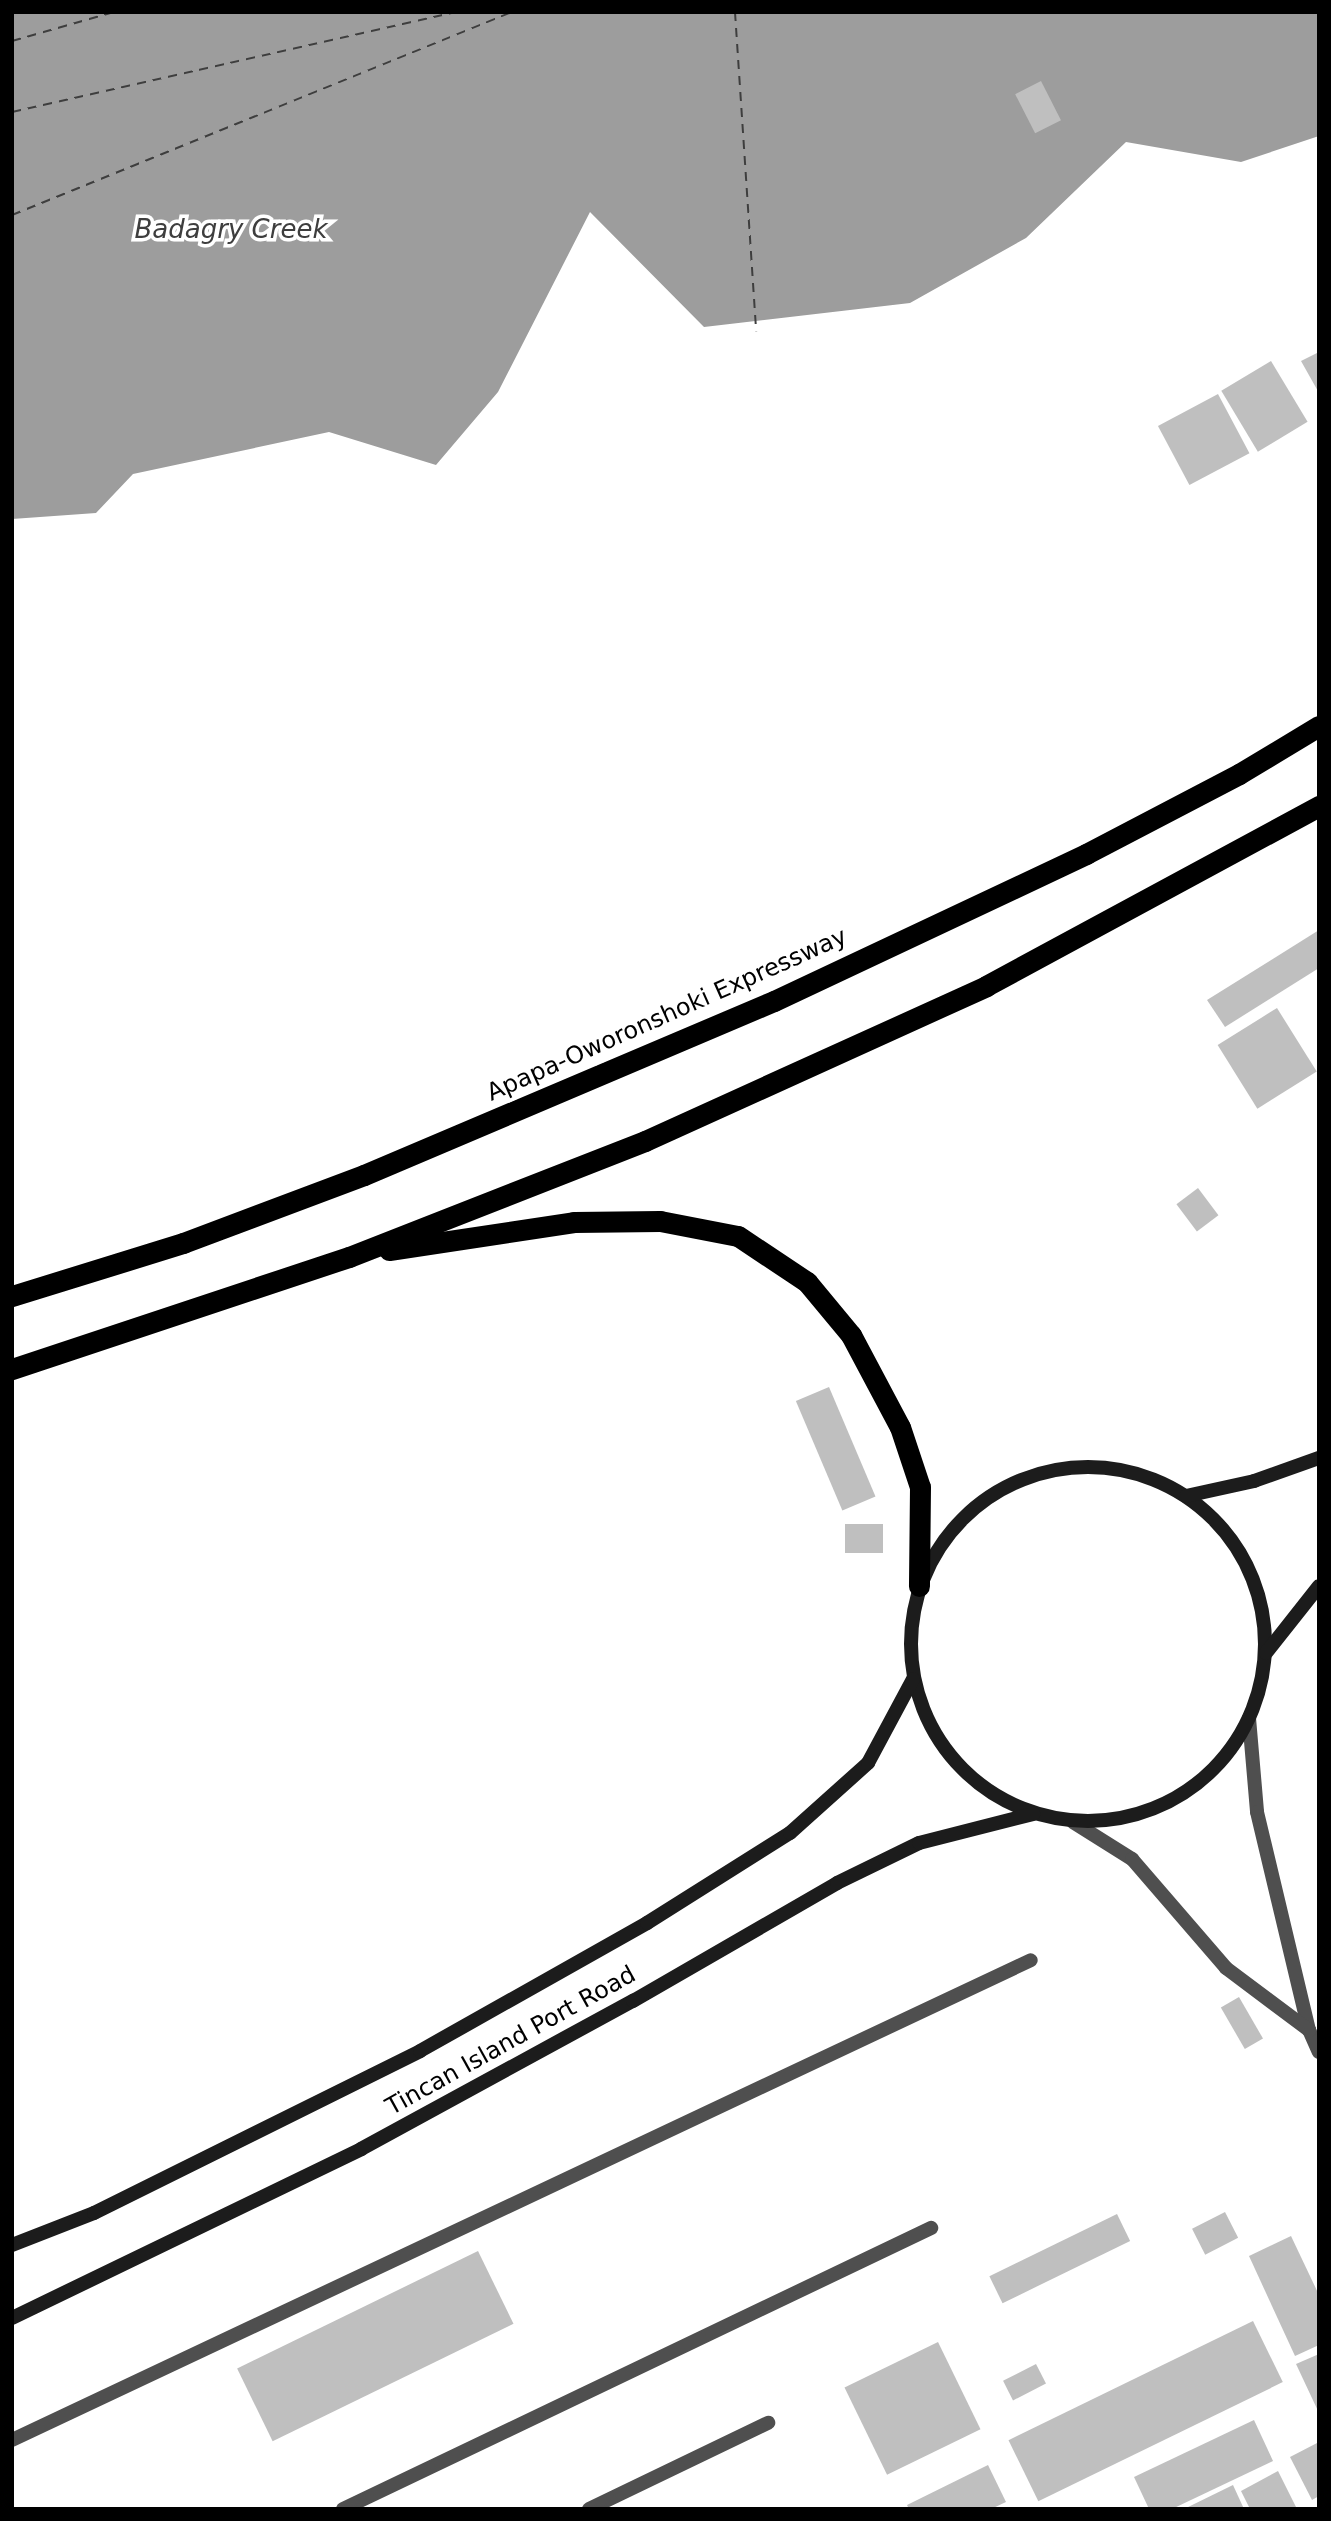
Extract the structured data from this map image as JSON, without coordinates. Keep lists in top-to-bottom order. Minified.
{"streets":{"highway":["Apapa-Oworonshoki Expressway"],"street":["Tincan Island Port Road"]},"water":["Badagry Creek"]}
